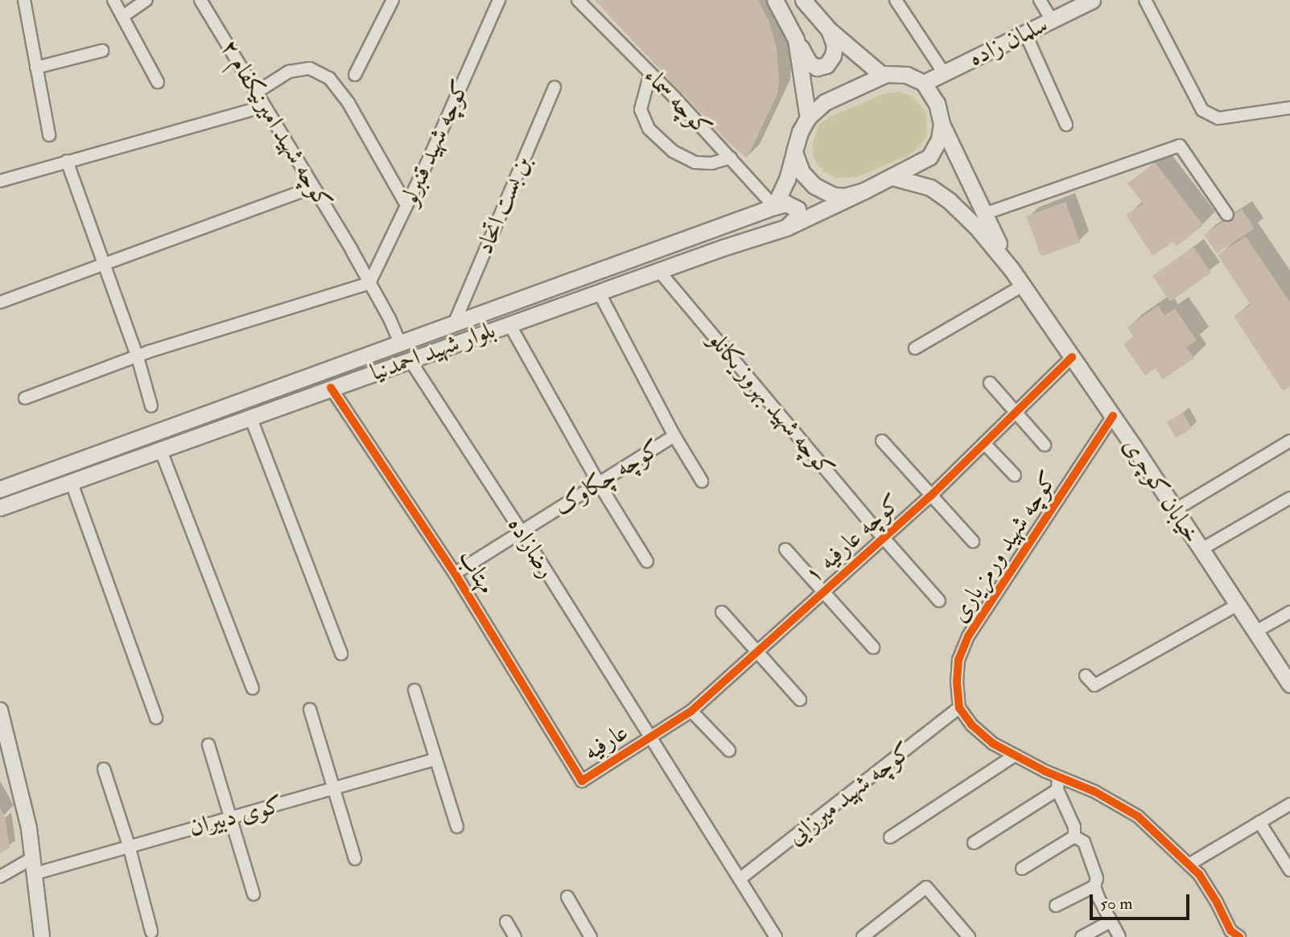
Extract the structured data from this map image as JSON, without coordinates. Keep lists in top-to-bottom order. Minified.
{"streets":{"main road":["سلمان زاده","بلوار شهید احمدنیا","خیابان کوچری"],"street":["کوچه سماء","کوچه شهید امیرنیکفام ۲","کوچه شهید قنبرلو","بن بست اتحاد","کوچه شهید بهروز یکانلو","کوچه چکاوک","کوچه عارفیه ۱","کوچه شهید ورمزیاری","رضازاده","مهتاب","عارفیه","کوچه شهید میرزایی","کوی دبیران"]},"crossings":[["سلمان زاده","بلوار شهید احمدنیا"],["سلمان زاده","خیابان کوچری"],["کوچه سماء","بلوار شهید احمدنیا"],["کوچه شهید امیرنیکفام ۲","کوچه شهید قنبرلو"],["کوچه شهید امیرنیکفام ۲","بلوار شهید احمدنیا"],["بن بست اتحاد","بلوار شهید احمدنیا"],["بلوار شهید احمدنیا","کوچه شهید بهروز یکانلو"],["بلوار شهید احمدنیا","خیابان کوچری"],["بلوار شهید احمدنیا","رضازاده"],["بلوار شهید احمدنیا","مهتاب"],["کوچه شهید بهروز یکانلو","کوچه عارفیه ۱"],["کوچه چکاوک","رضازاده"],["کوچه چکاوک","مهتاب"],["خیابان کوچری","کوچه عارفیه ۱"],["خیابان کوچری","کوچه شهید ورمزیاری"],["کوچه عارفیه ۱","رضازاده"],["کوچه عارفیه ۱","عارفیه"],["کوچه شهید ورمزیاری","کوچه شهید میرزایی"],["رضازاده","عارفیه"],["رضازاده","کوچه شهید میرزایی"],["مهتاب","عارفیه"]],"scale_bar":"50 m"}
